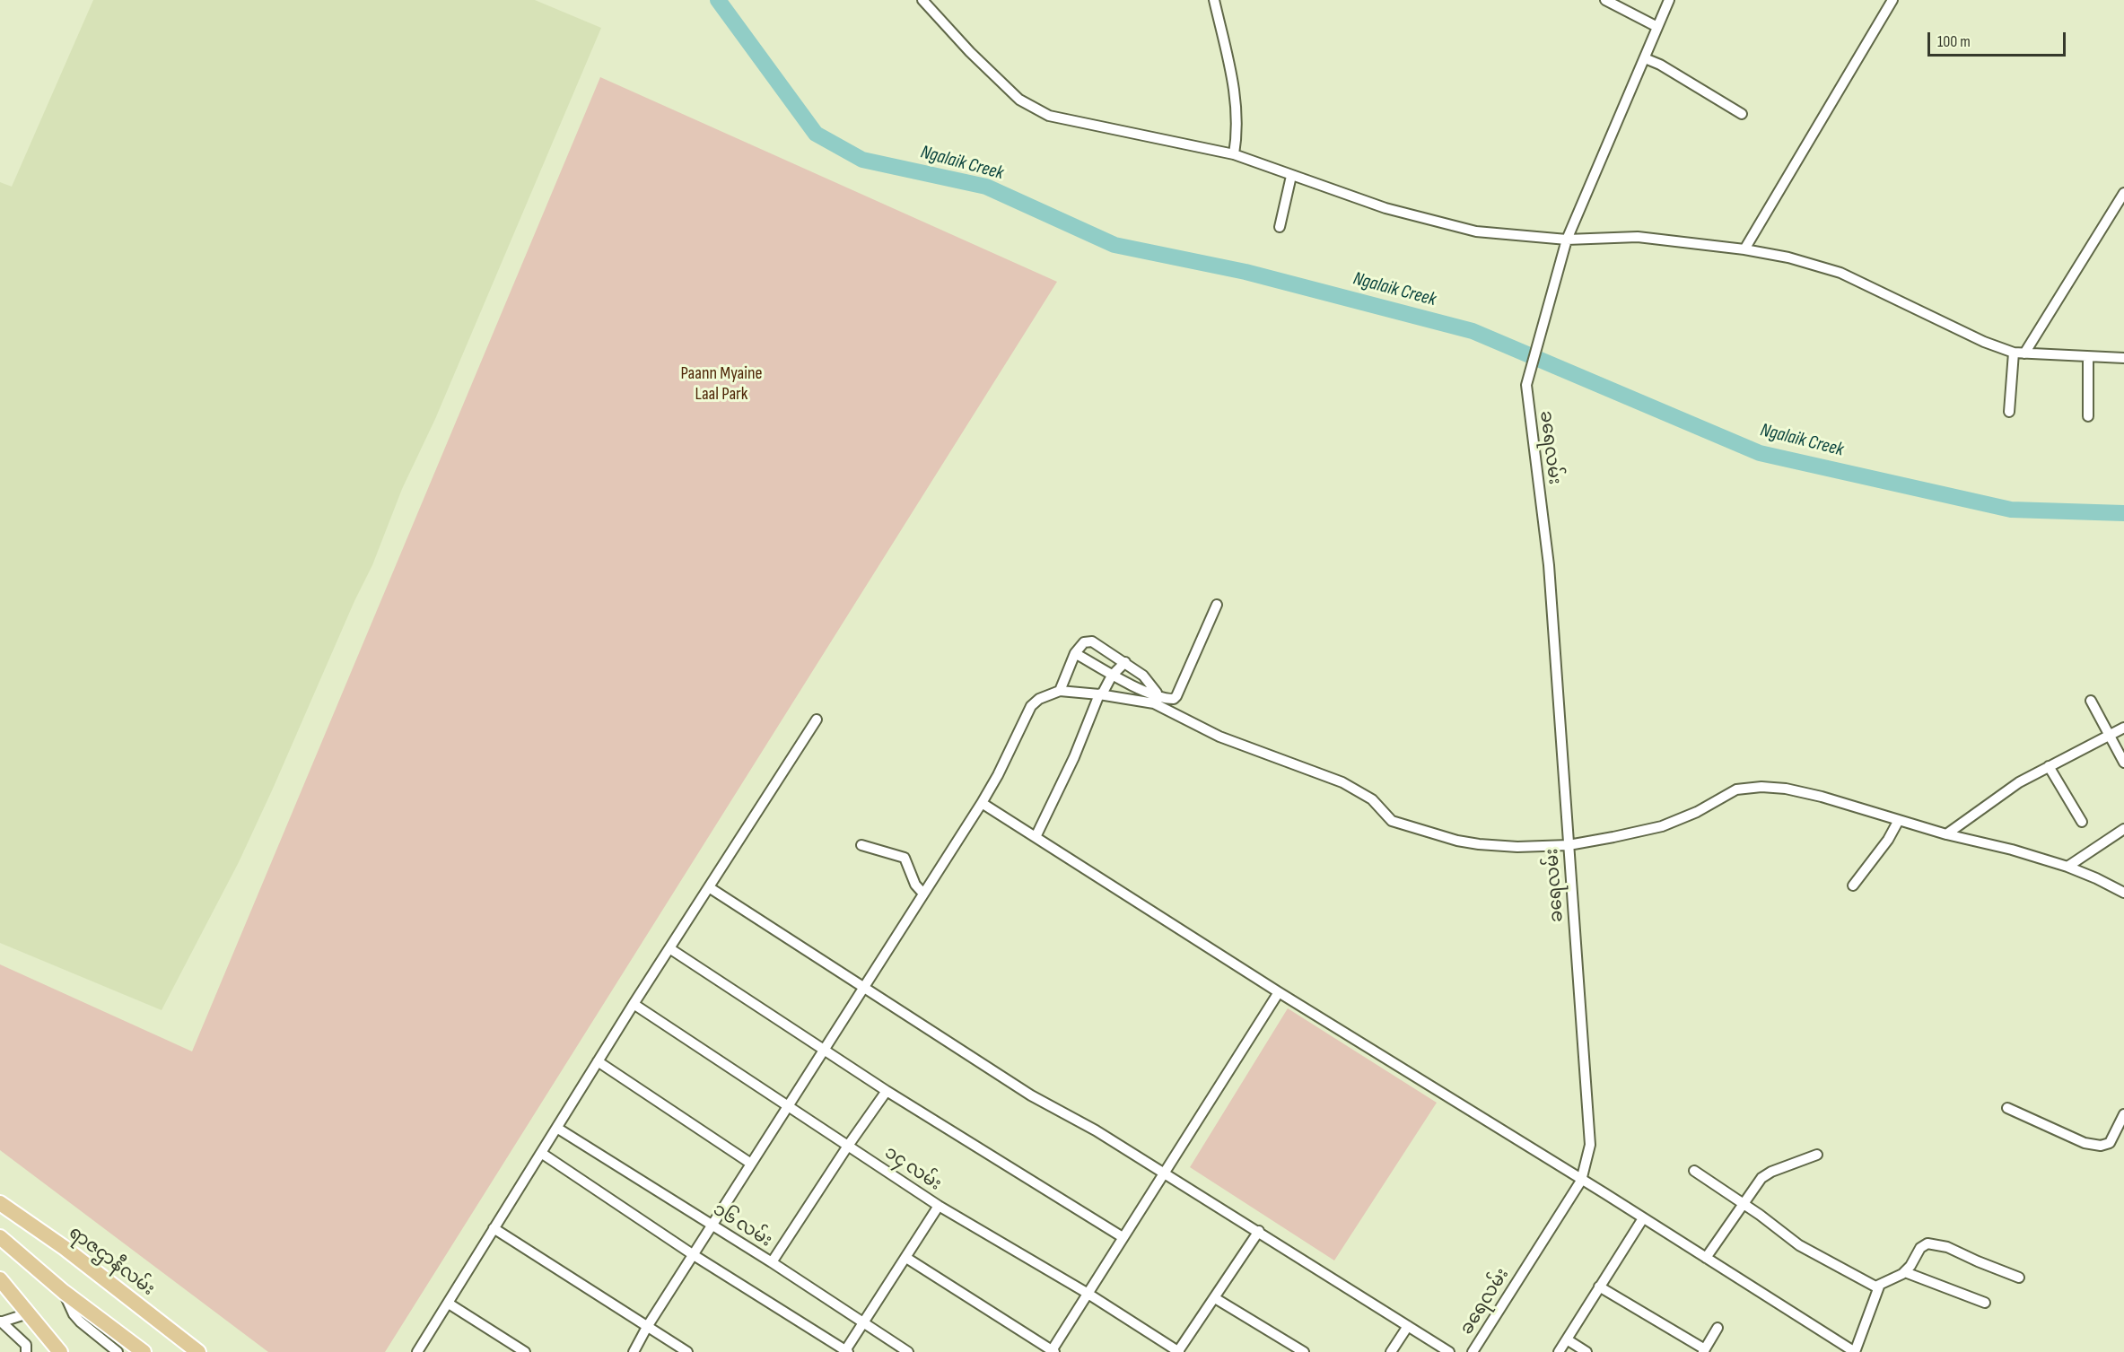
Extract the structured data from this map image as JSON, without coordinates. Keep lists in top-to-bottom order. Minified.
{"streets":{"main road":["ရာဇဌာနီလမ်း"],"street":["ခရေလမ်း","၁၄ လမ်း","၁၆ လမ်း"]},"water":["Ngalaik Creek"],"parks":["Paann Myaine Laal Park"],"scale_bar":"100 m"}
